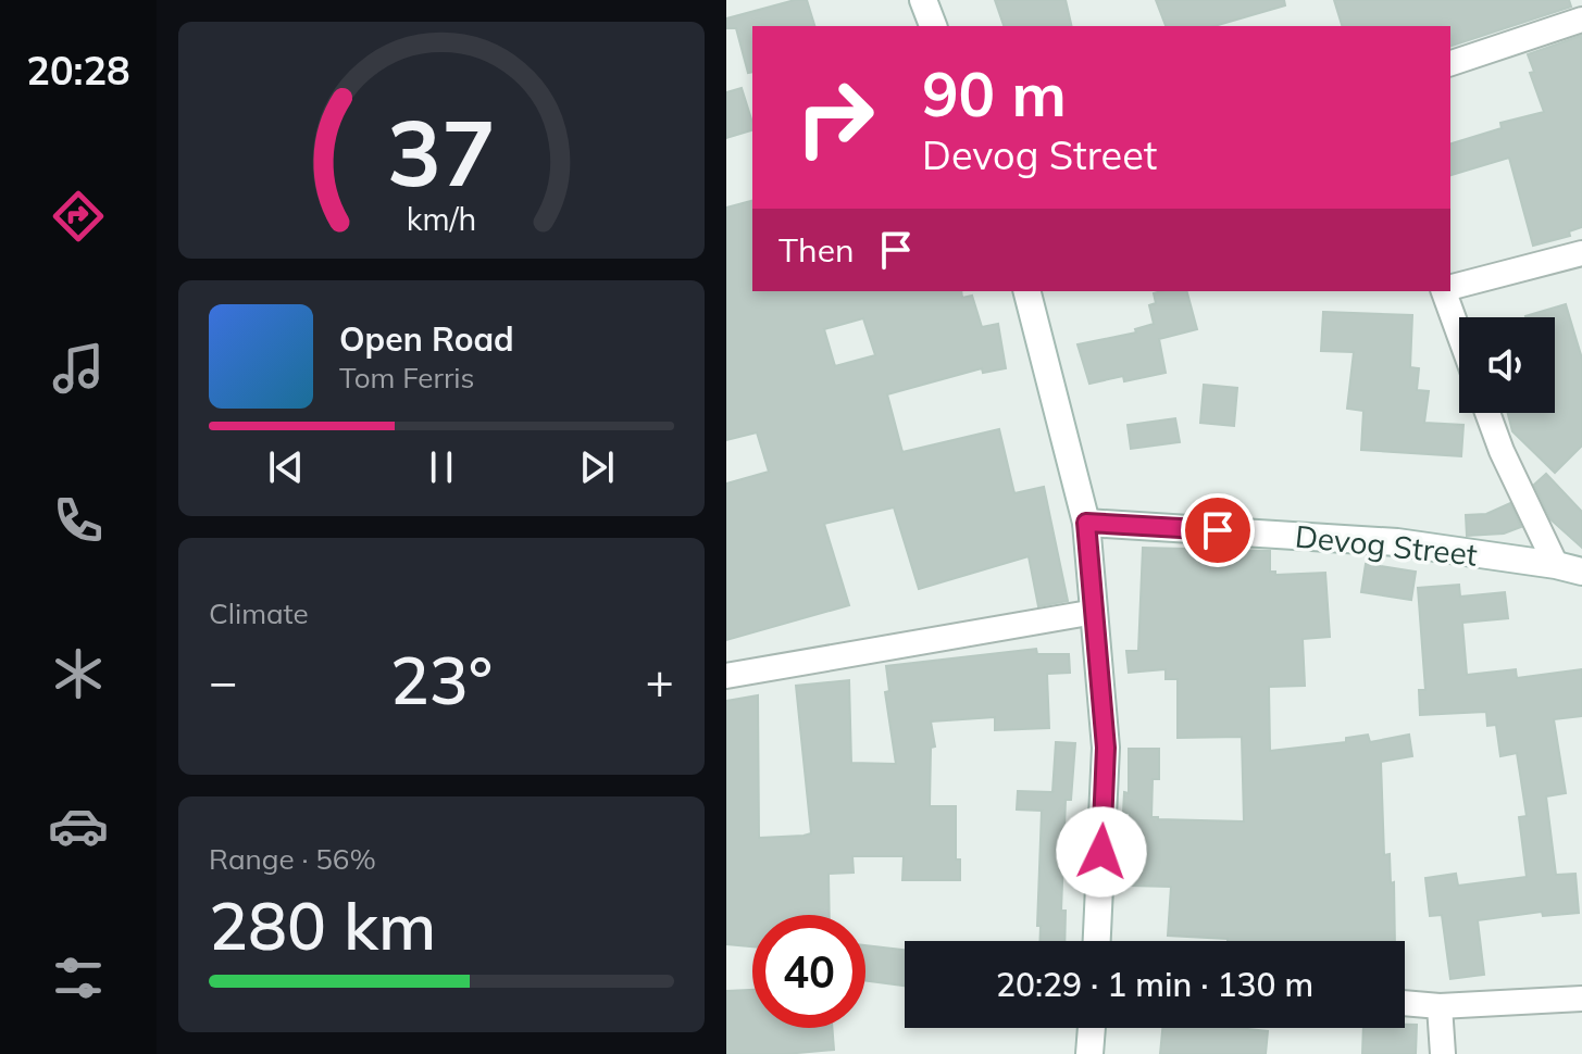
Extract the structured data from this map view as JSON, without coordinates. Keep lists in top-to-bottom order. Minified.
{"streets":{"street":["Devog Street"]},"page":{"tabs":"20:28","turn":["90 m","Devog Street"],"then":"Then","song":["Open Road","Tom Ferris"],"tile":["Climate",["Range · 56%","280 km"]],"heat":["−","23°","+"],"limit":"40","trip":"20:29 · 1 min · 130 m","gauge":["37","km/h"]}}
